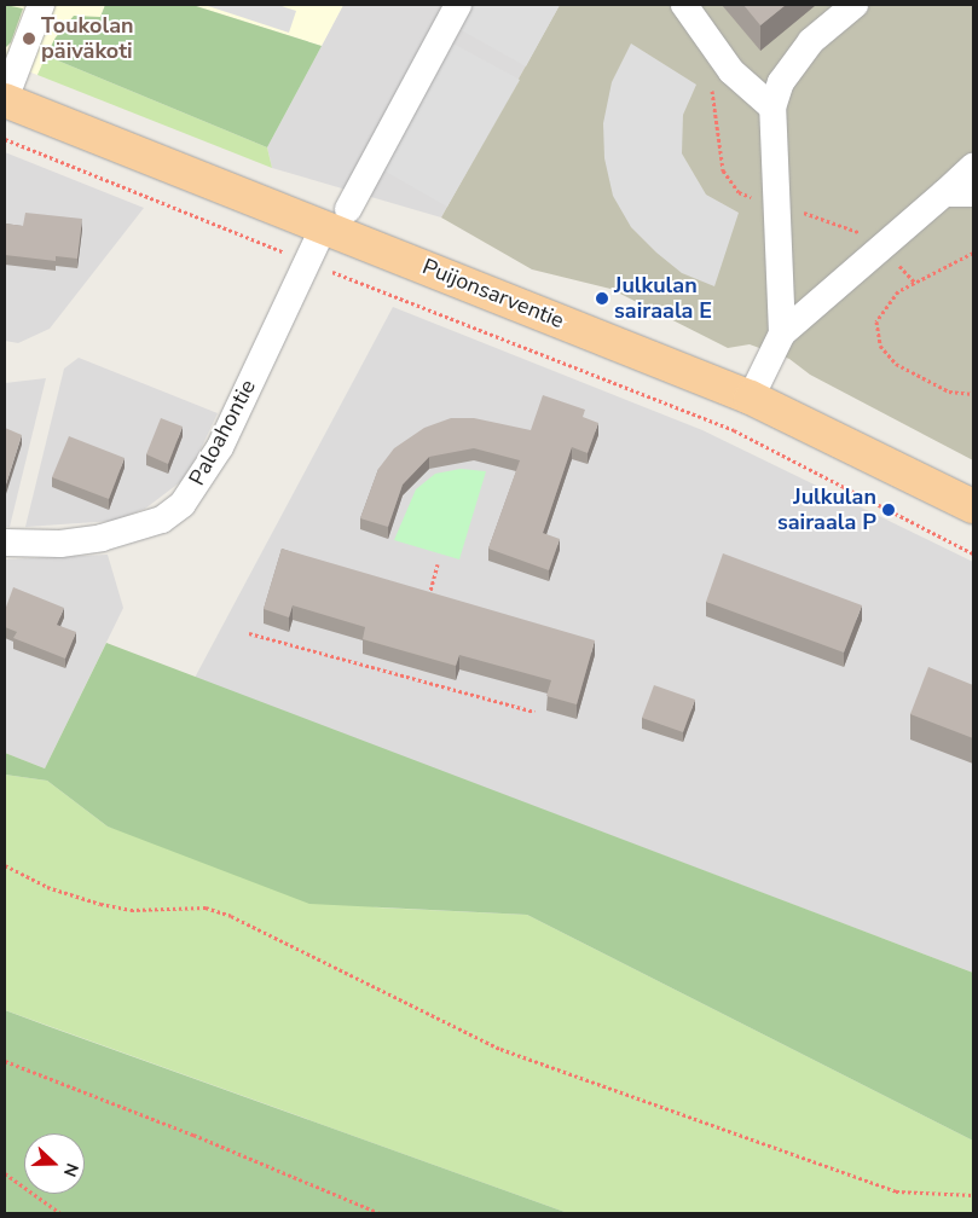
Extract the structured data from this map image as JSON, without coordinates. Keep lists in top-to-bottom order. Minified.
{"streets":{"main road":["Puijonsarventie"],"street":["Paloahontie"]},"crossings":[["Puijonsarventie","Paloahontie"]],"places":["Toukolan päiväkoti","Julkulan sairaala E","Julkulan sairaala P"],"north":"right"}
